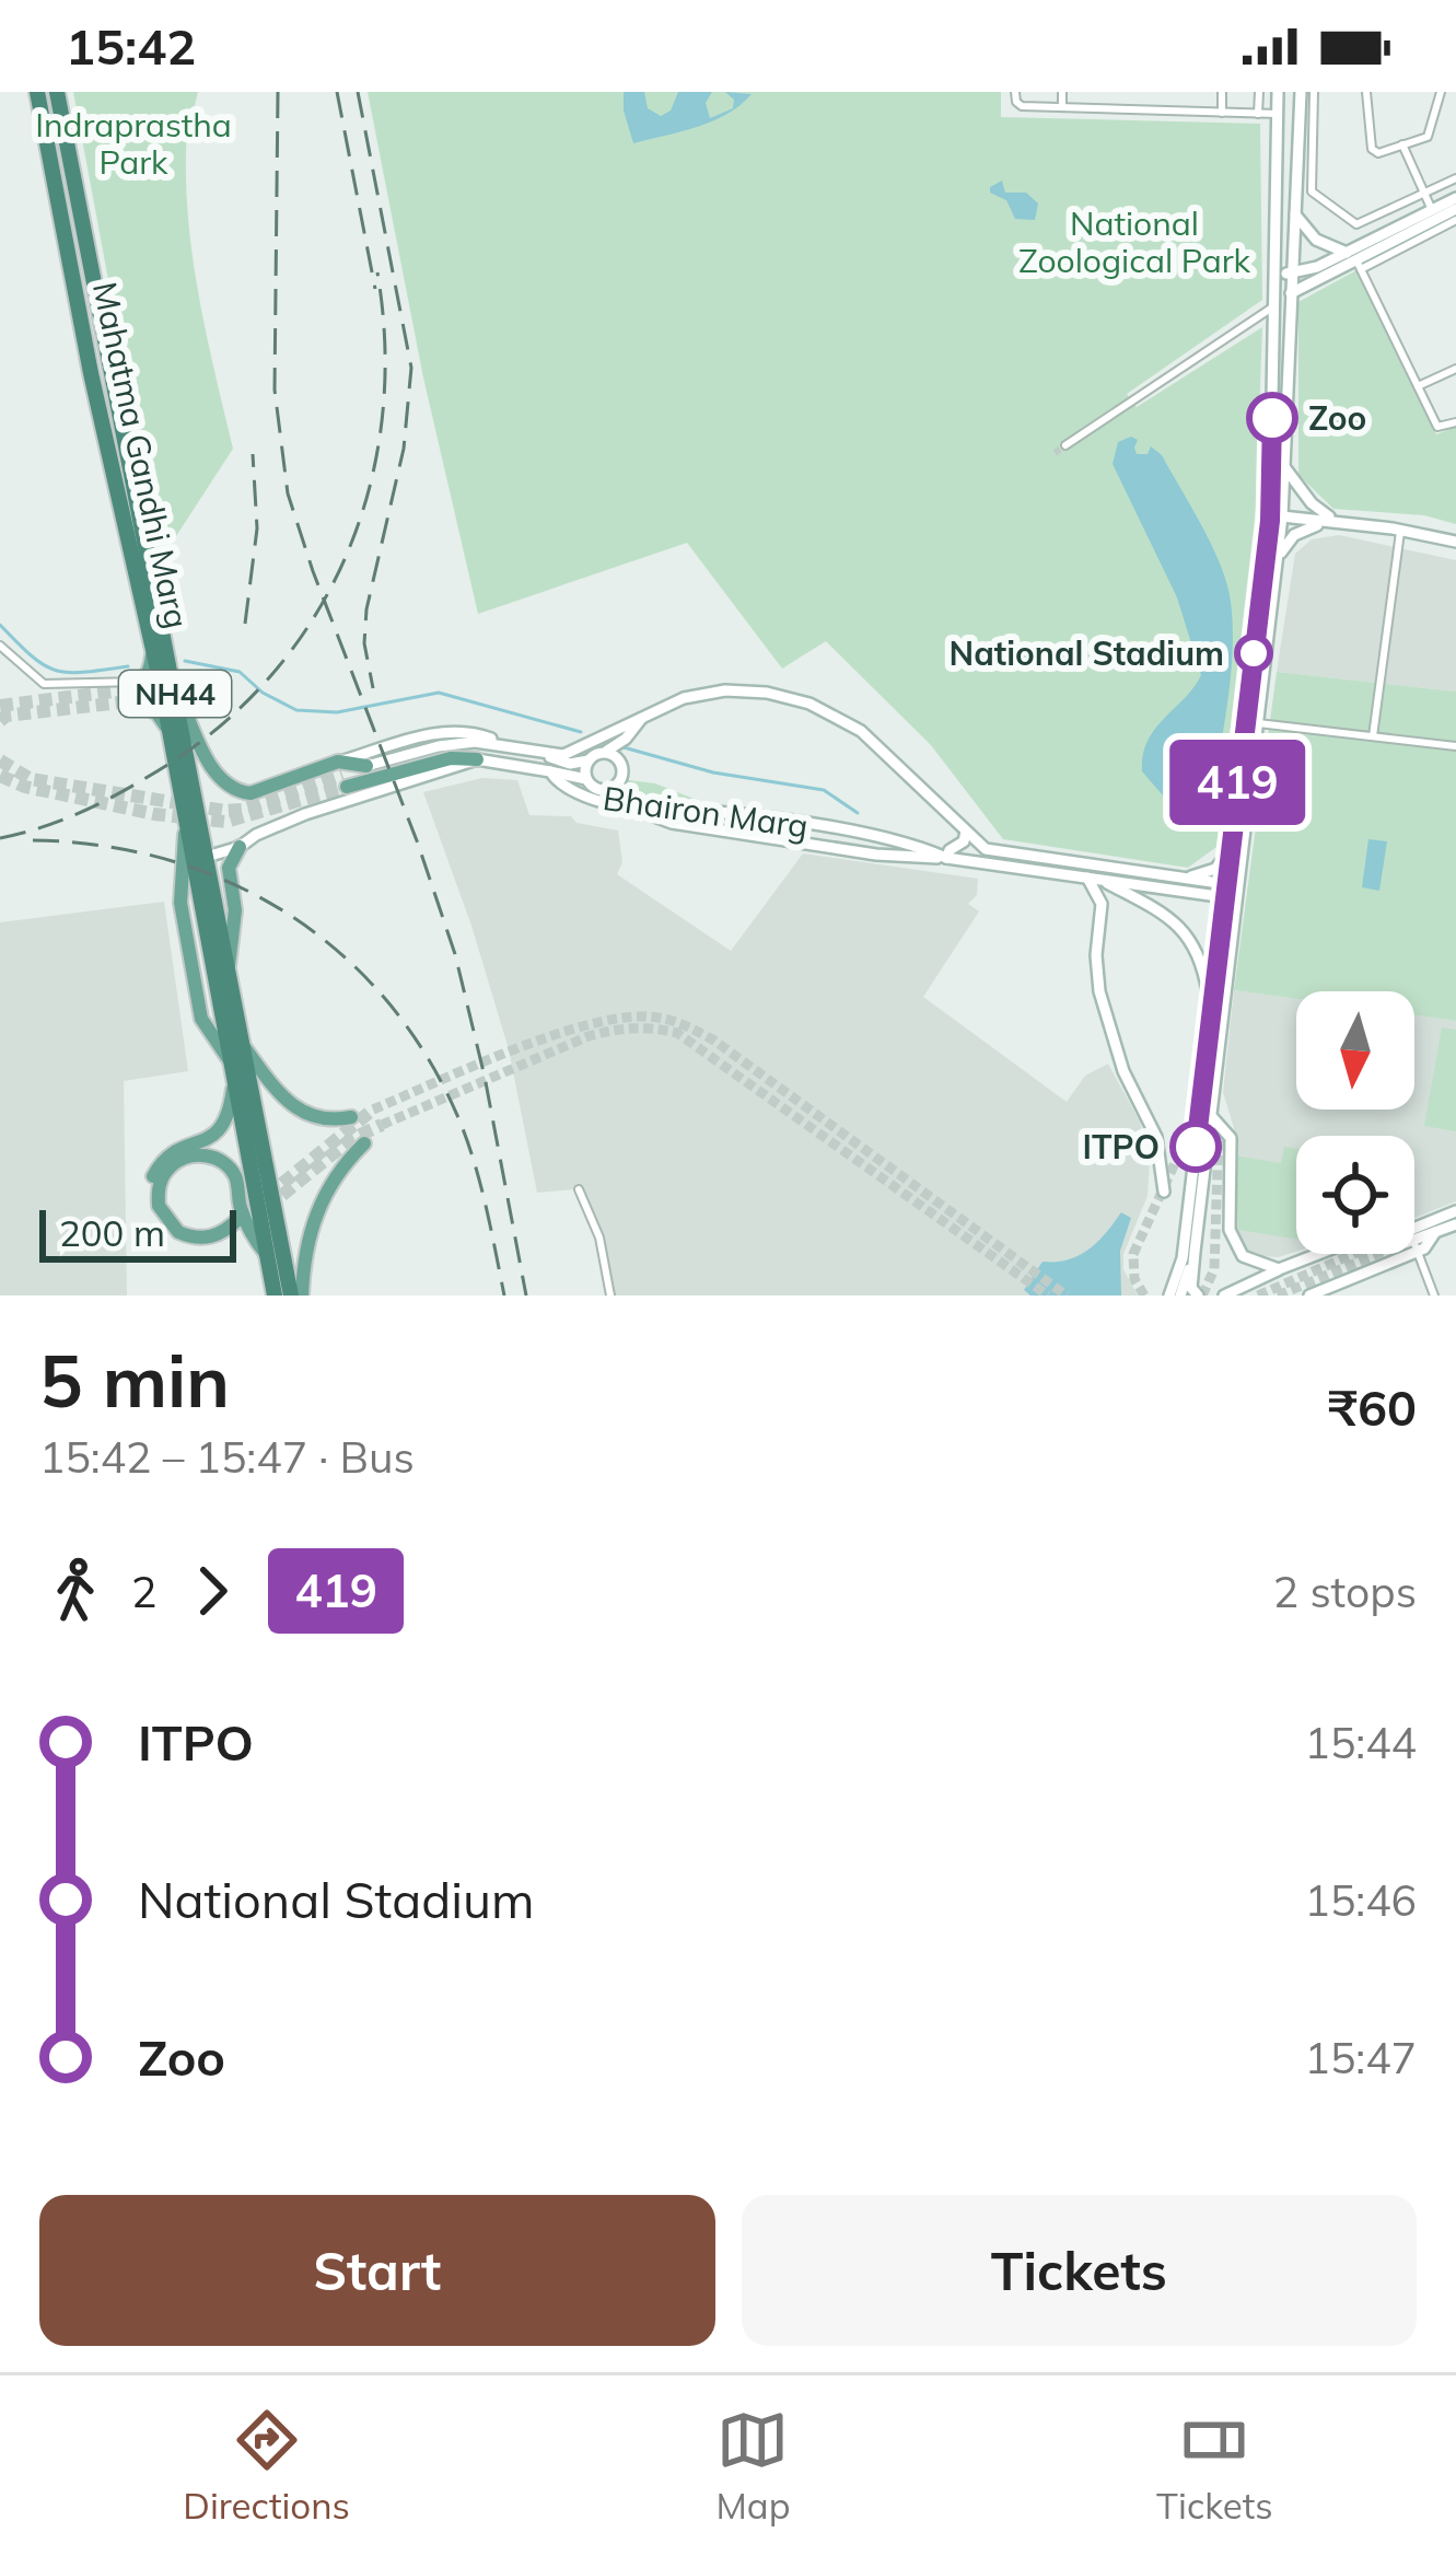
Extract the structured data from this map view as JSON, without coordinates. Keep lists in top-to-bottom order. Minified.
{"streets":{"highway":["Mahatma Gandhi Marg","NH44"],"main road":["Bhairon Marg"]},"crossings":[["Mahatma Gandhi Marg","Bhairon Marg"]],"parks":["Indraprastha Park","National Zoological Park"],"places":["Zoo","National Stadium","ITPO"],"lines":["bus line 419"],"scale_bar":"200 m","north":"bottom","page":{"status":"15:42","on_map":"419","scale":"200 m","heading":["5 min","15:42 – 15:47 · Bus","₹60"],"legs":["2","419","2 stops"],"list":[{"name":"ITPO","value":"15:44"},{"name":"National Stadium","value":"15:46"},{"name":"Zoo","value":"15:47"}],"buttons":["Start","Tickets"],"tabs":["Directions","Map","Tickets"]}}
